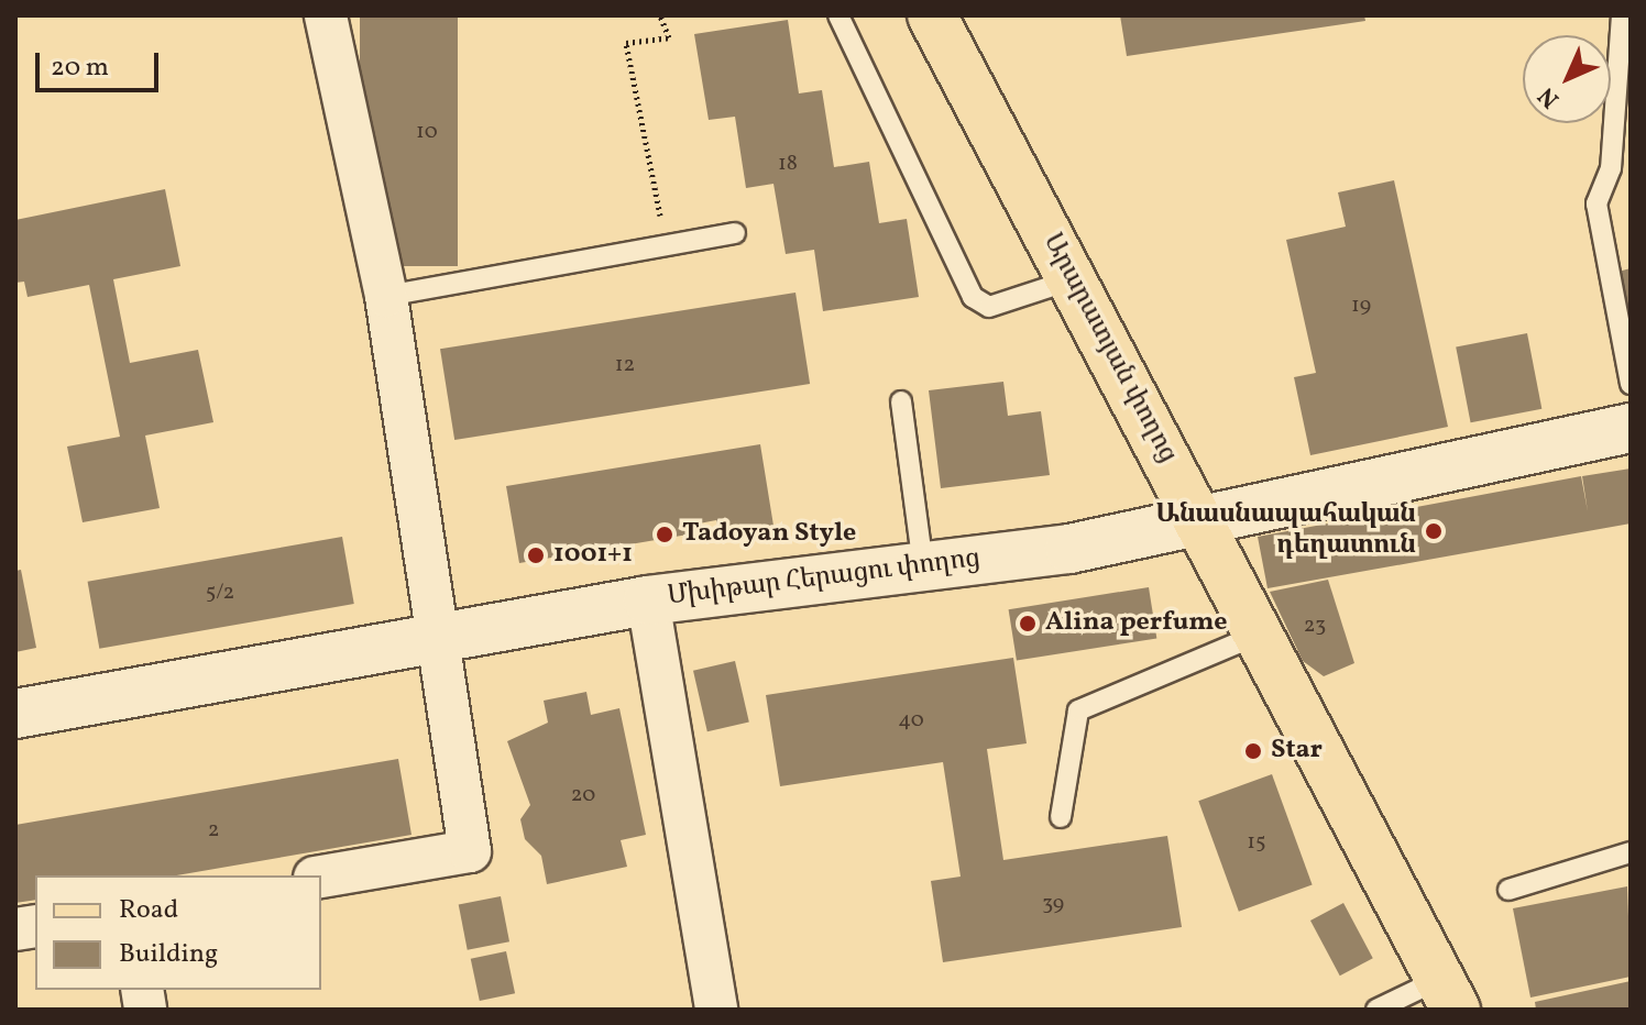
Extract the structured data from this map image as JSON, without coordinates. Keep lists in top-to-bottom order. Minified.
{"streets":{"main road":["Արարատյան փողոց"],"street":["Մխիթար Հերացու փողոց"]},"crossings":[["Արարատյան փողոց","Մխիթար Հերացու փողոց"]],"places":["Անասնապահական դեղատուն","Tadoyan Style","1001+1","Alina perfume","Star"],"house_numbers":["10","18","19","12","5/2","23","40","20","2","15","39"],"legend":["Road","Building"],"scale_bar":"20 m","north":"bottom left"}
